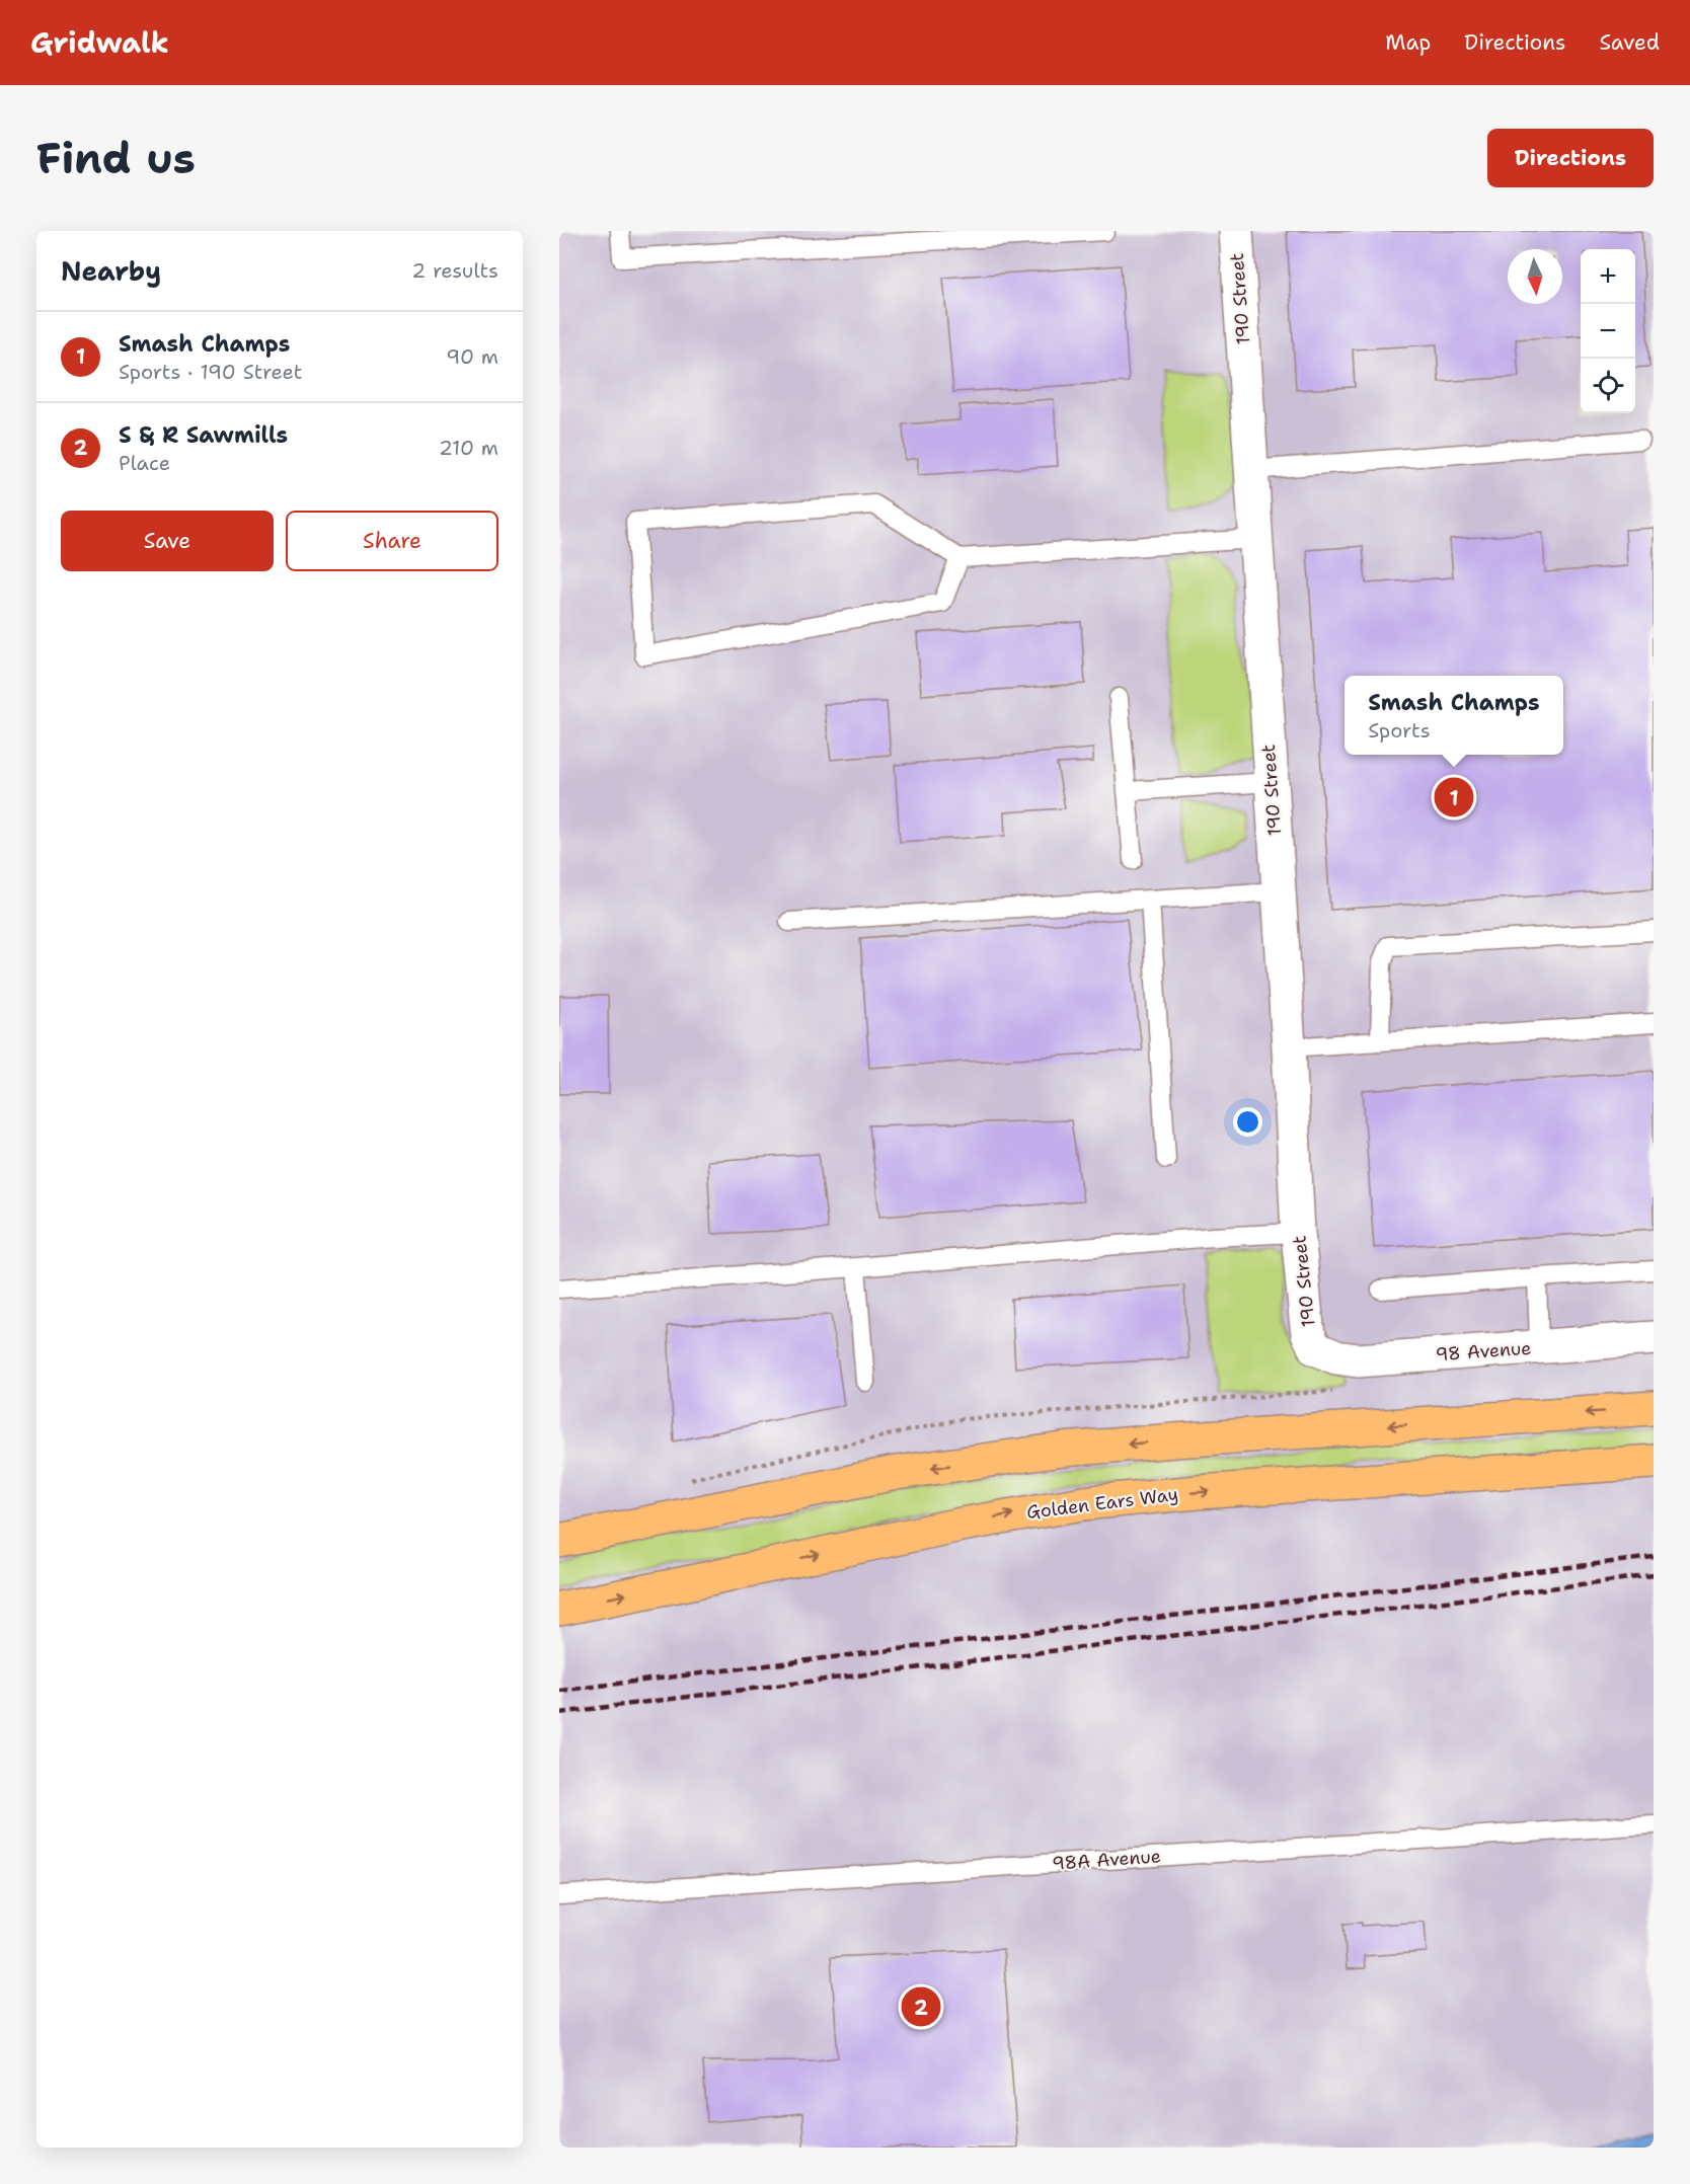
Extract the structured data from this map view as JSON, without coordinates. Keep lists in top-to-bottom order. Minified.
{"streets":{"main road":["Golden Ears Way"],"street":["190 Street","98 Avenue"],"lane":["98A Avenue"]},"crossings":[["190 Street","98 Avenue"]],"north":"bottom","page":{"header":"Gridwalk","nav":["Map","Directions","Saved"],"buttons":["Directions",["Save","Share"]],"title":"Find us","heading":["Nearby","2 results"],"map_buttons":["+","−"],"list":[{"mark":"1","name":"Smash Champs","note":"Sports · 190 Street","value":"90 m"},{"mark":"2","name":"S & R Sawmills","note":"Place","value":"210 m"}],"popup":["Smash Champs","Sports"],"pins":["1","2"]}}
